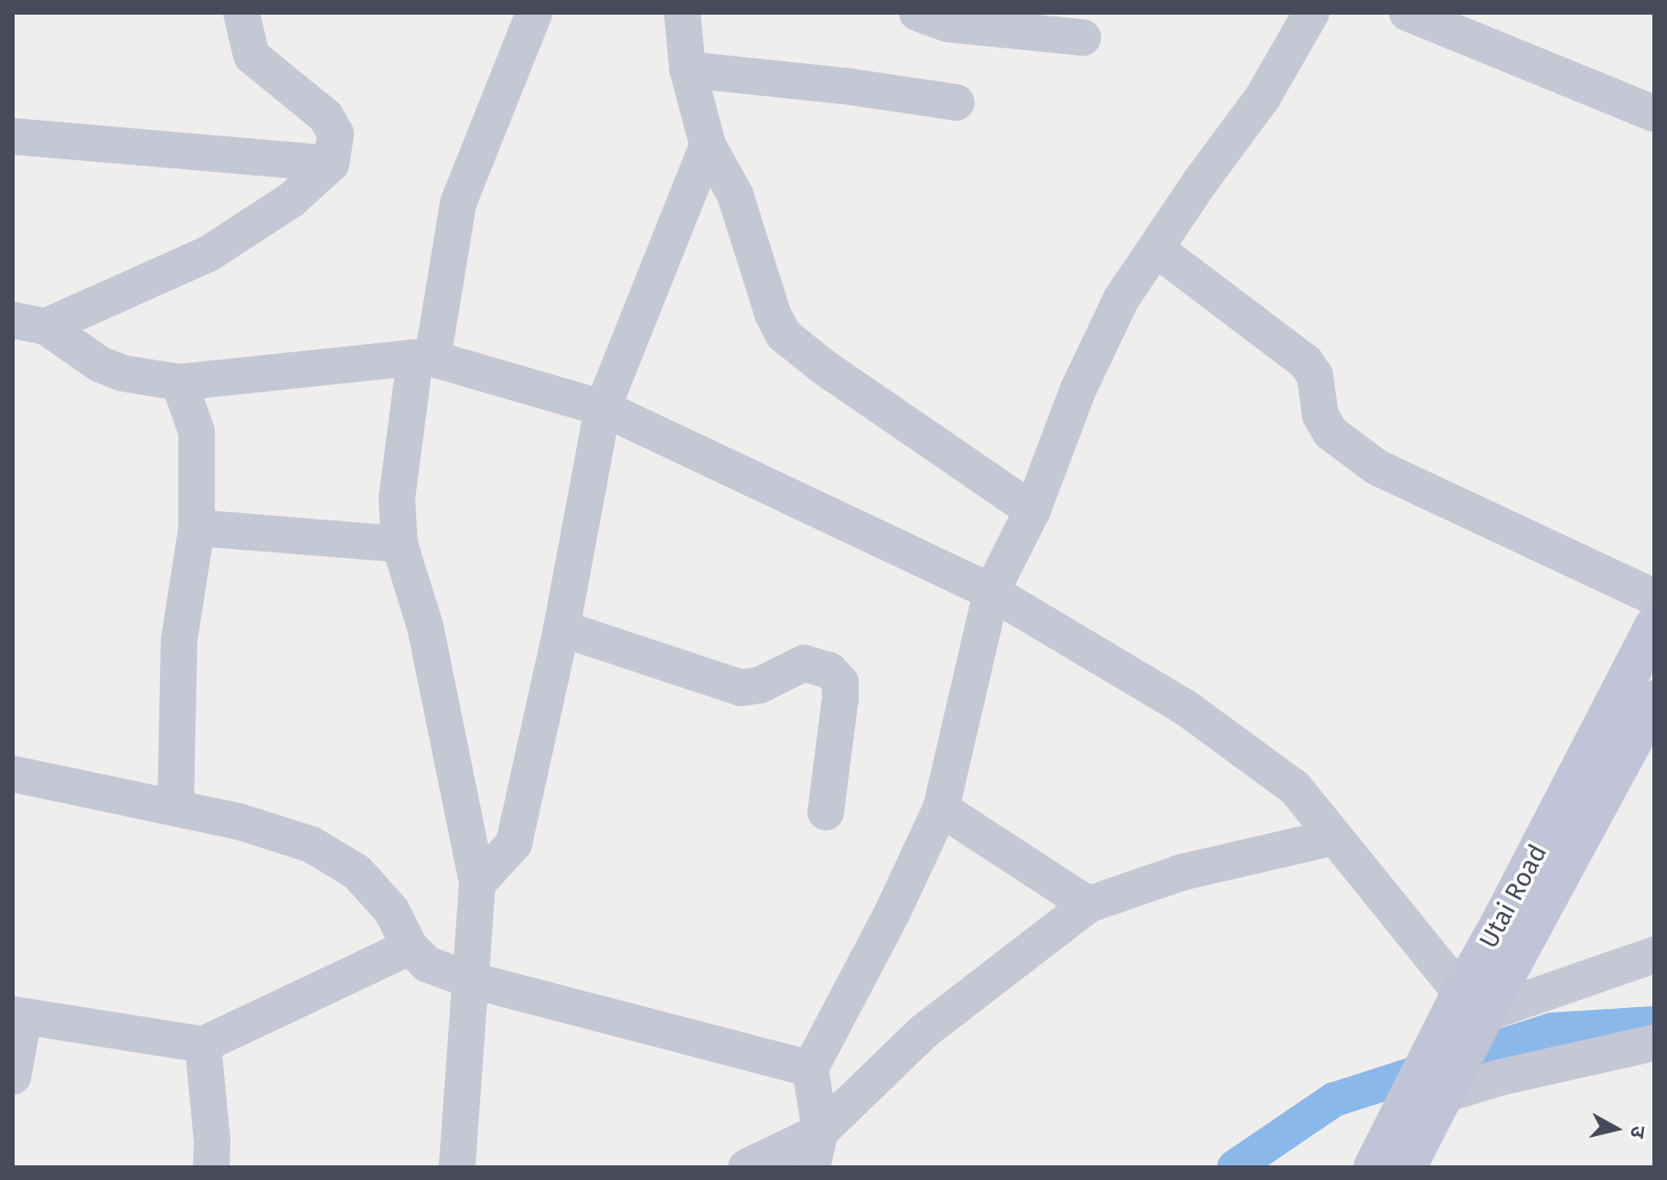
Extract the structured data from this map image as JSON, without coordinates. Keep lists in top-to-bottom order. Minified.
{"streets":{"main road":["Utai Road"]},"north":"right"}
